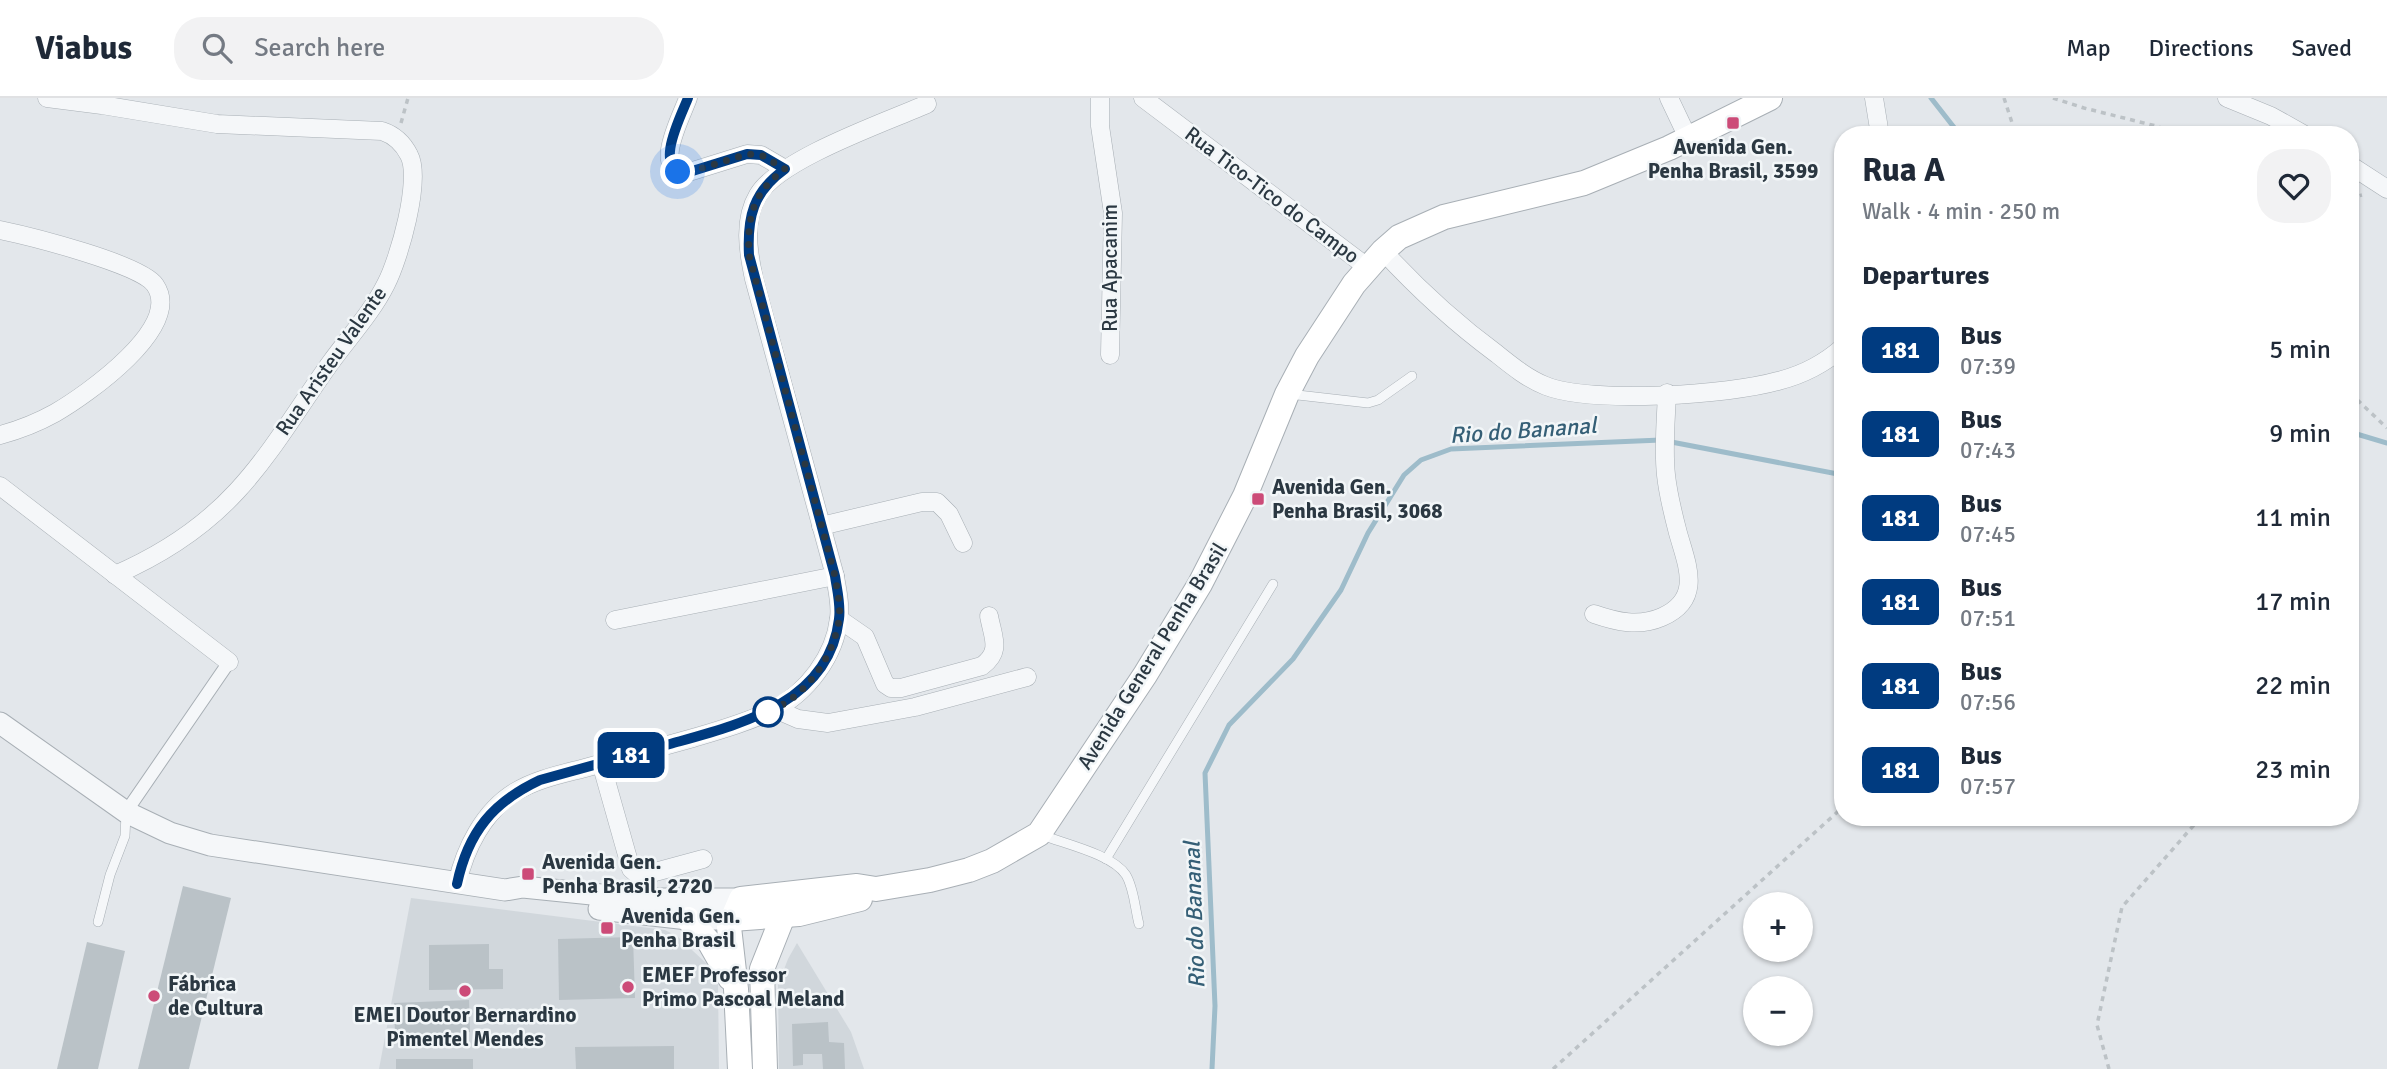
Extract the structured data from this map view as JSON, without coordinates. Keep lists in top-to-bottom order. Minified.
{"streets":{"main road":["Avenida General Penha Brasil"],"street":["Rua Tico-Tico do Campo","Rua Apacanim","Rua Aristeu Valente"]},"crossings":[["Rua Tico-Tico do Campo","Avenida General Penha Brasil"]],"water":["Rio do Bananal"],"places":{"transit":["Avenida Gen. Penha Brasil, 3599","Avenida Gen. Penha Brasil, 3068","Avenida Gen. Penha Brasil, 2720","Avenida Gen. Penha Brasil"],"other":["EMEF Professor Primo Pascoal Meland","EMEI Doutor Bernardino Pimentel Mendes","Fábrica de Cultura"]},"lines":["bus line 181"],"page":{"header":"Viabus","search":"Search here","nav":["Map","Directions","Saved"],"on_map":"181","heading":[["Rua A","Walk · 4 min · 250 m"],"Departures"],"list":[{"mark":"181","name":"Bus","note":"07:39","value":"5 min"},{"mark":"181","name":"Bus","note":"07:43","value":"9 min"},{"mark":"181","name":"Bus","note":"07:45","value":"11 min"},{"mark":"181","name":"Bus","note":"07:51","value":"17 min"},{"mark":"181","name":"Bus","note":"07:56","value":"22 min"},{"mark":"181","name":"Bus","note":"07:57","value":"23 min"}],"map_buttons":["+","−"]}}
